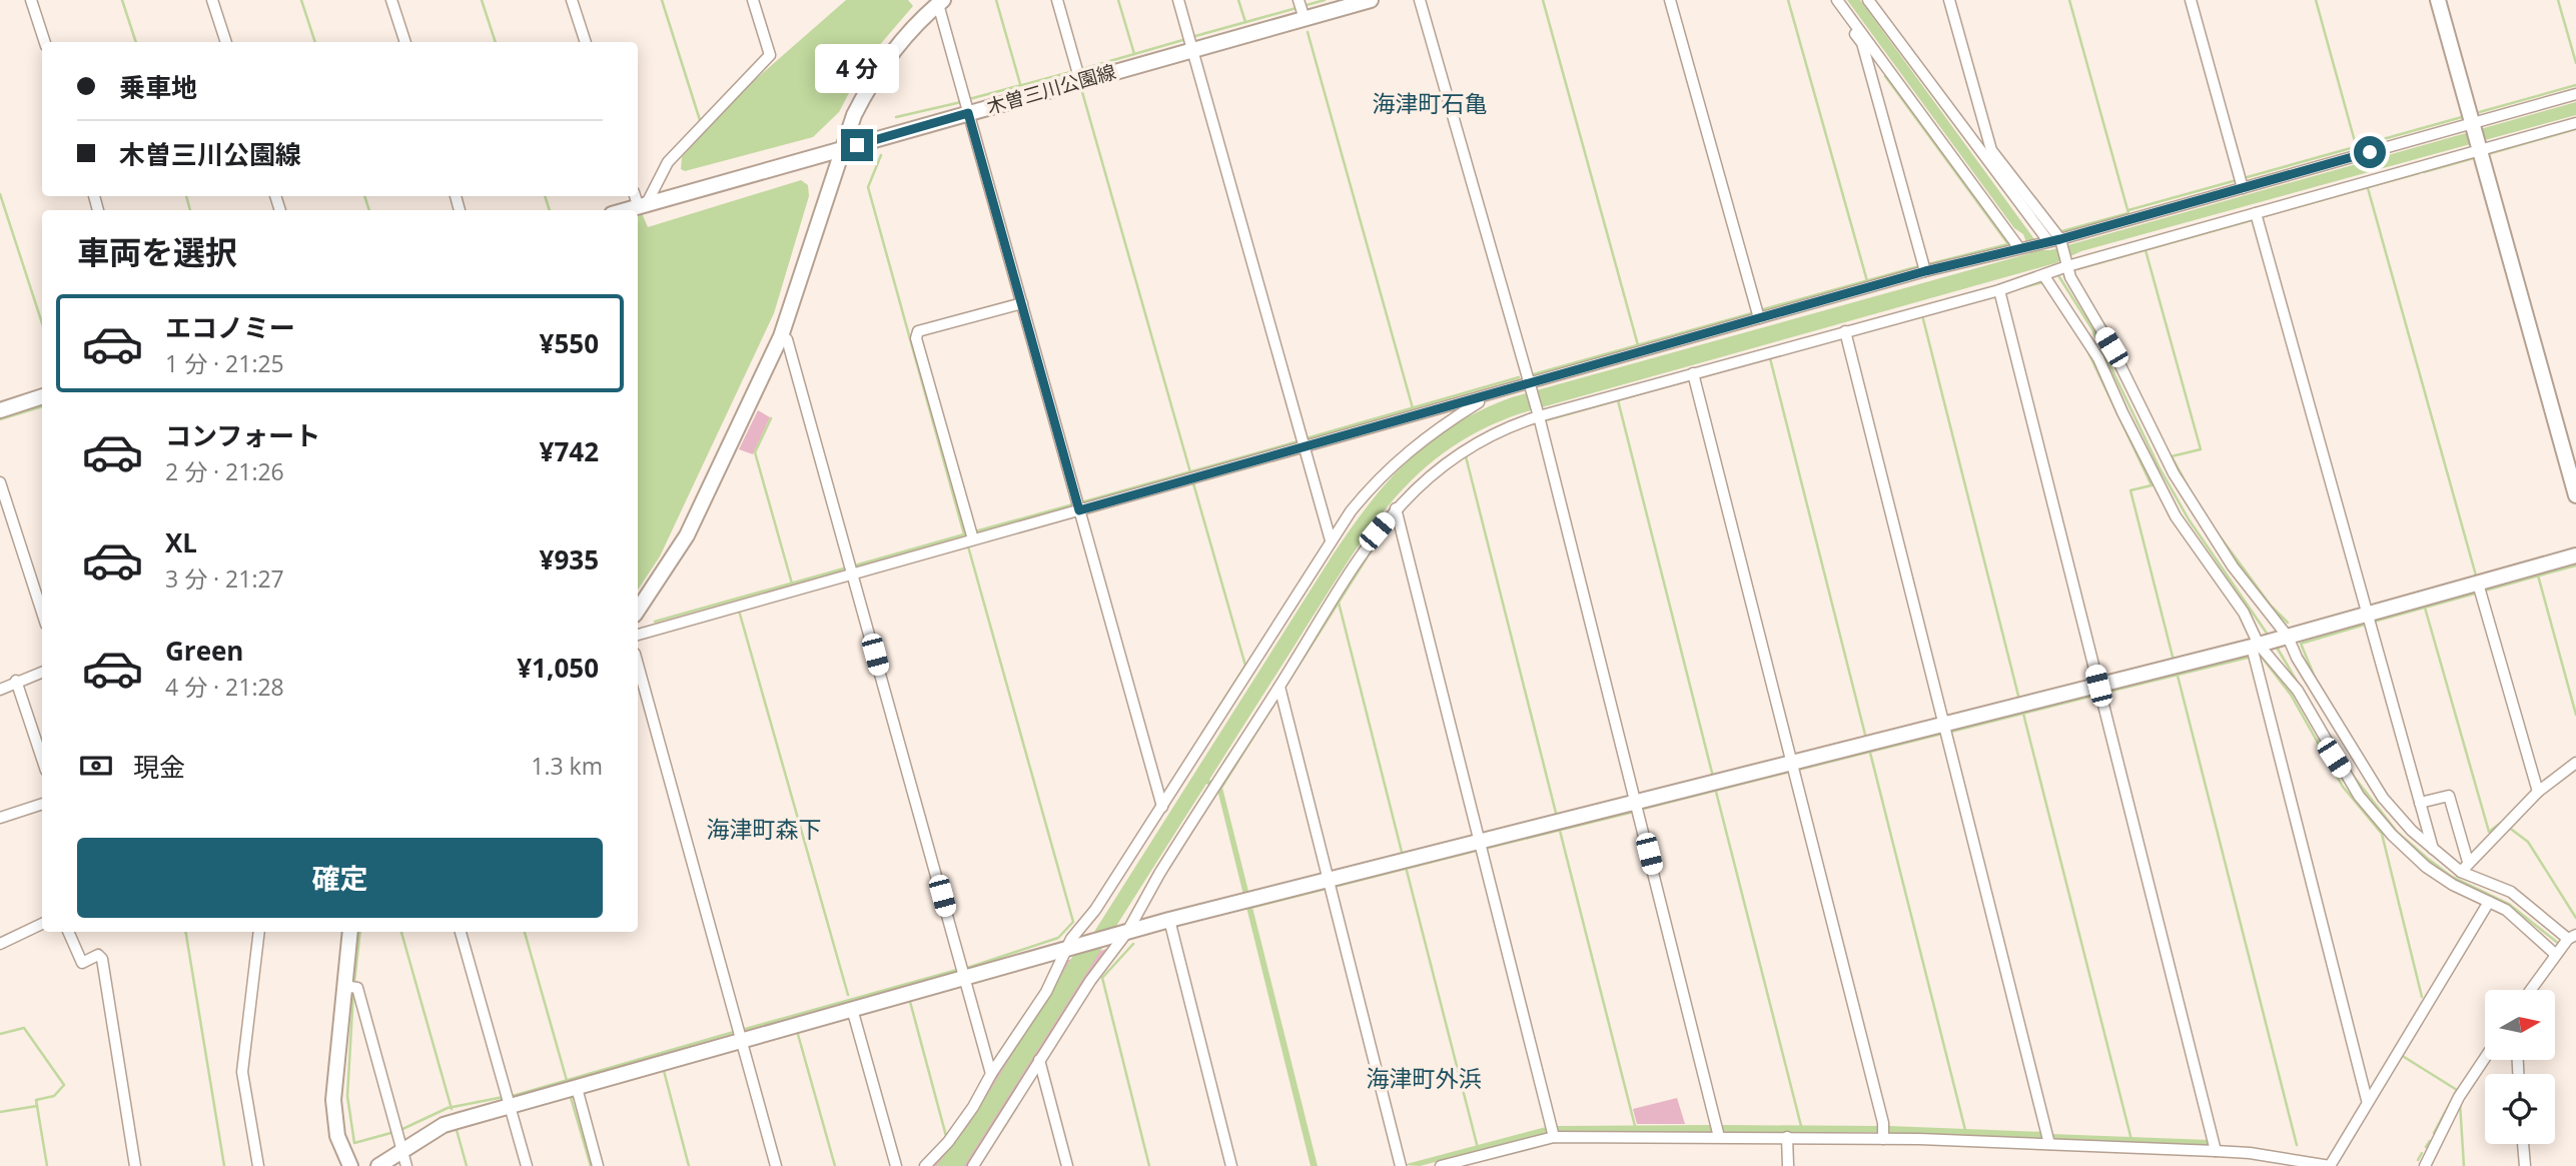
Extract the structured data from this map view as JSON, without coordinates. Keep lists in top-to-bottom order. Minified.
{"streets":{"street":["木曽三川公園線"]},"districts":["海津町石亀","海津町森下","海津町外浜"],"north":"right","page":{"banner":["乗車地","木曽三川公園線"],"bubble":"4 分","heading":"車両を選択","list":[{"name":"エコノミー","note":"1 分 · 21:25","value":"¥550"},{"name":"コンフォート","note":"2 分 · 21:26","value":"¥742"},{"name":"XL","note":"3 分 · 21:27","value":"¥935"},{"name":"Green","note":"4 分 · 21:28","value":"¥1,050"}],"pay":["現金","1.3 km"],"buttons":"確定"}}
